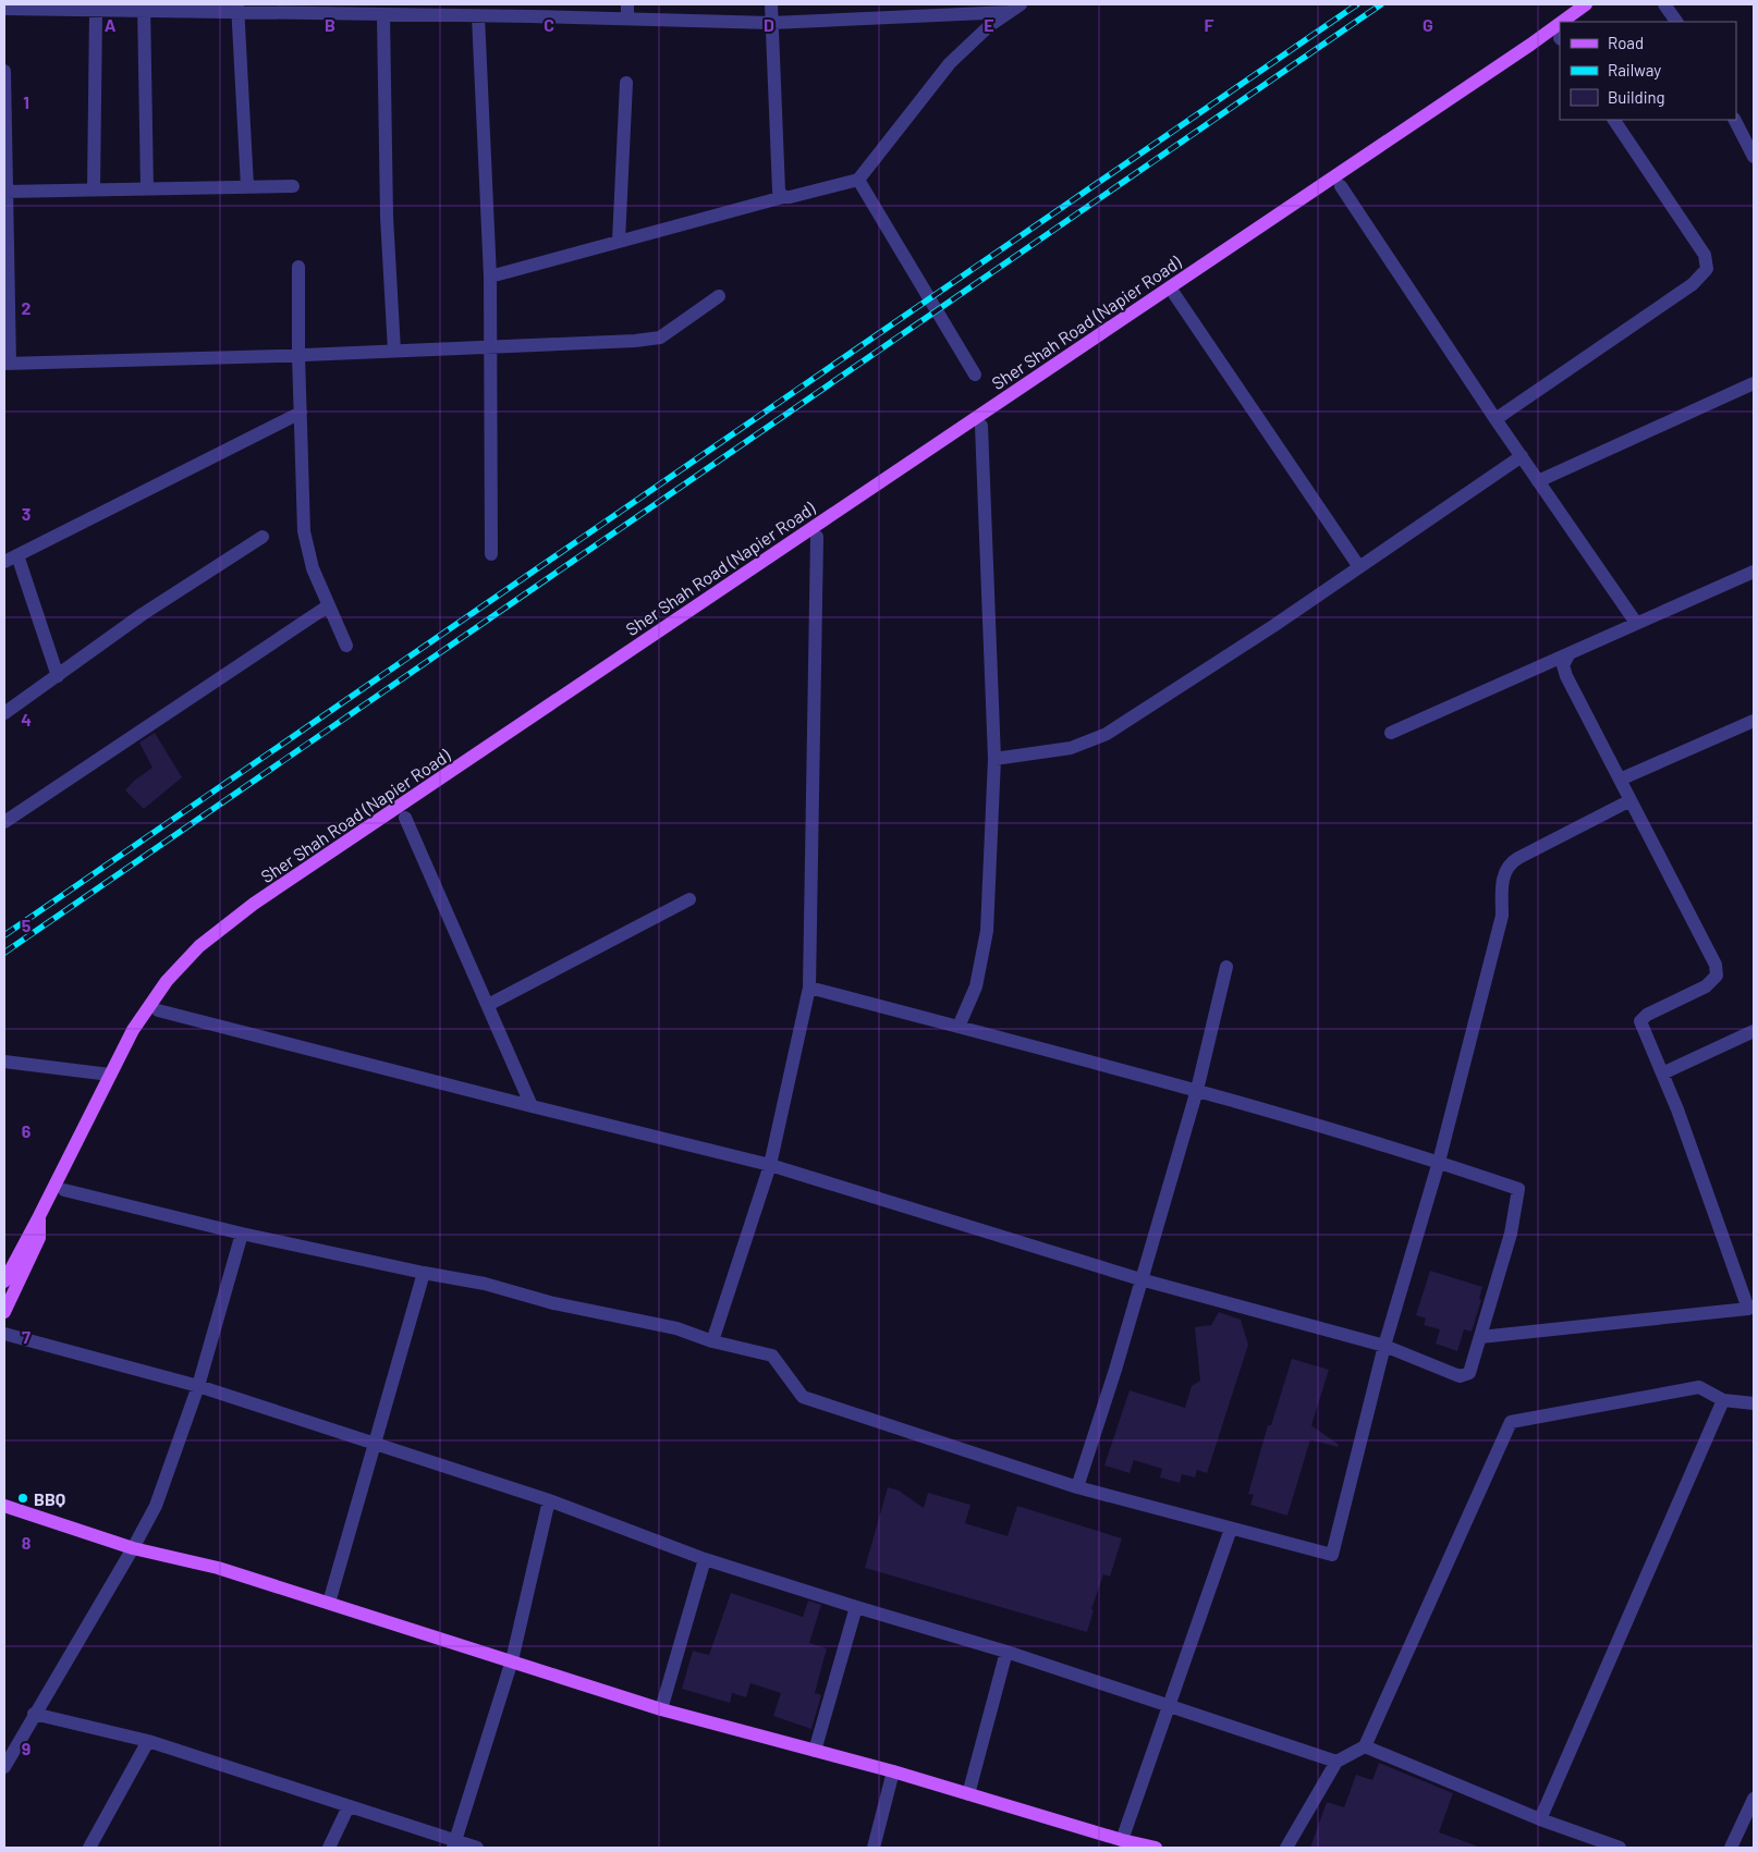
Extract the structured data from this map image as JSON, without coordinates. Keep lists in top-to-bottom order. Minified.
{"streets":{"main road":["Sher Shah Road (Napier Road)"]},"places":["BBQ"],"legend":["Road","Railway","Building"],"grid":{"columns":["A","B","C","D","E","F","G"],"rows":["1","2","3","4","5","6","7","8","9"]}}
